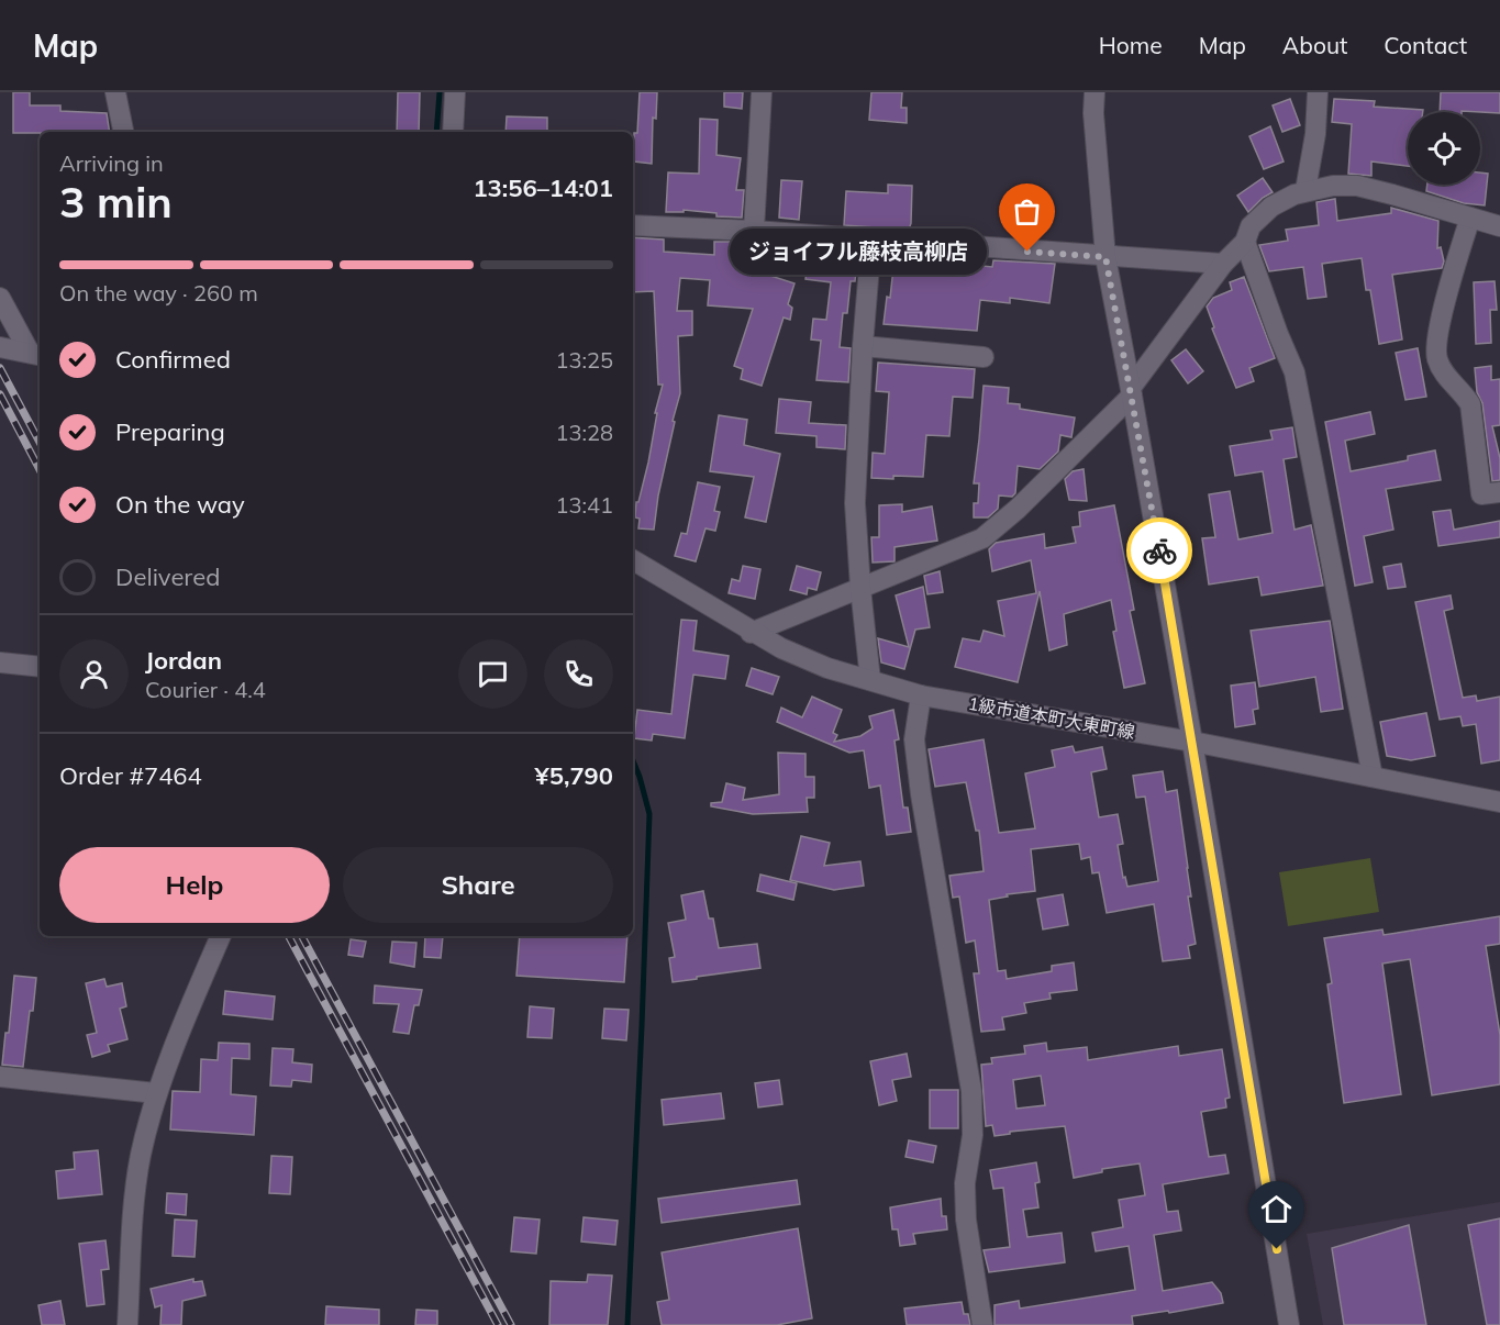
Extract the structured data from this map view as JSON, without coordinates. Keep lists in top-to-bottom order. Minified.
{"streets":{"street":["1級市道本町大東町線"]},"places":["ジョイフル藤枝高柳店"],"page":{"header":"Map","nav":["Home","Map","About","Contact"],"heading":["3 min","Arriving in","13:56–14:01"],"panel":["Jordan","Courier · 4.4","Order #7464","¥5,790"],"bubble":"ジョイフル藤枝高柳店","bar":"On the way · 260 m","list":[["Confirmed","13:25"],["Preparing","13:28"],["On the way","13:41"],"Delivered"],"buttons":["Help","Share"]}}
